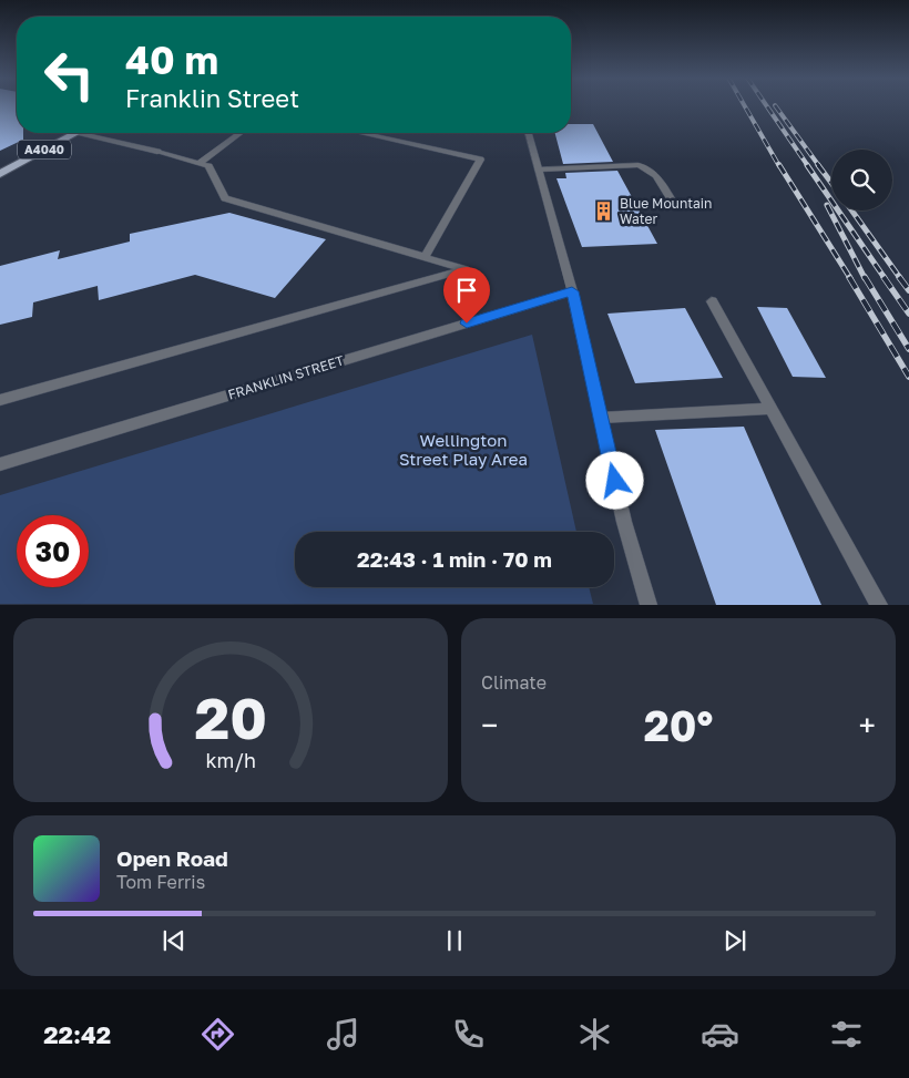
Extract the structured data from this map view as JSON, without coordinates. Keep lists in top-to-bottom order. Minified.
{"streets":{"main road":["A4040"],"street":["FRANKLIN STREET"]},"parks":["Wellington Street Play Area"],"places":{"building":["Blue Mountain Water"]},"page":{"turn":["40 m","Franklin Street"],"limit":"30","trip":"22:43 · 1 min · 70 m","tile":"Climate","heat":["−","20°","+"],"song":["Open Road","Tom Ferris"],"tabs":"22:42","gauge":["20","km/h"]}}
